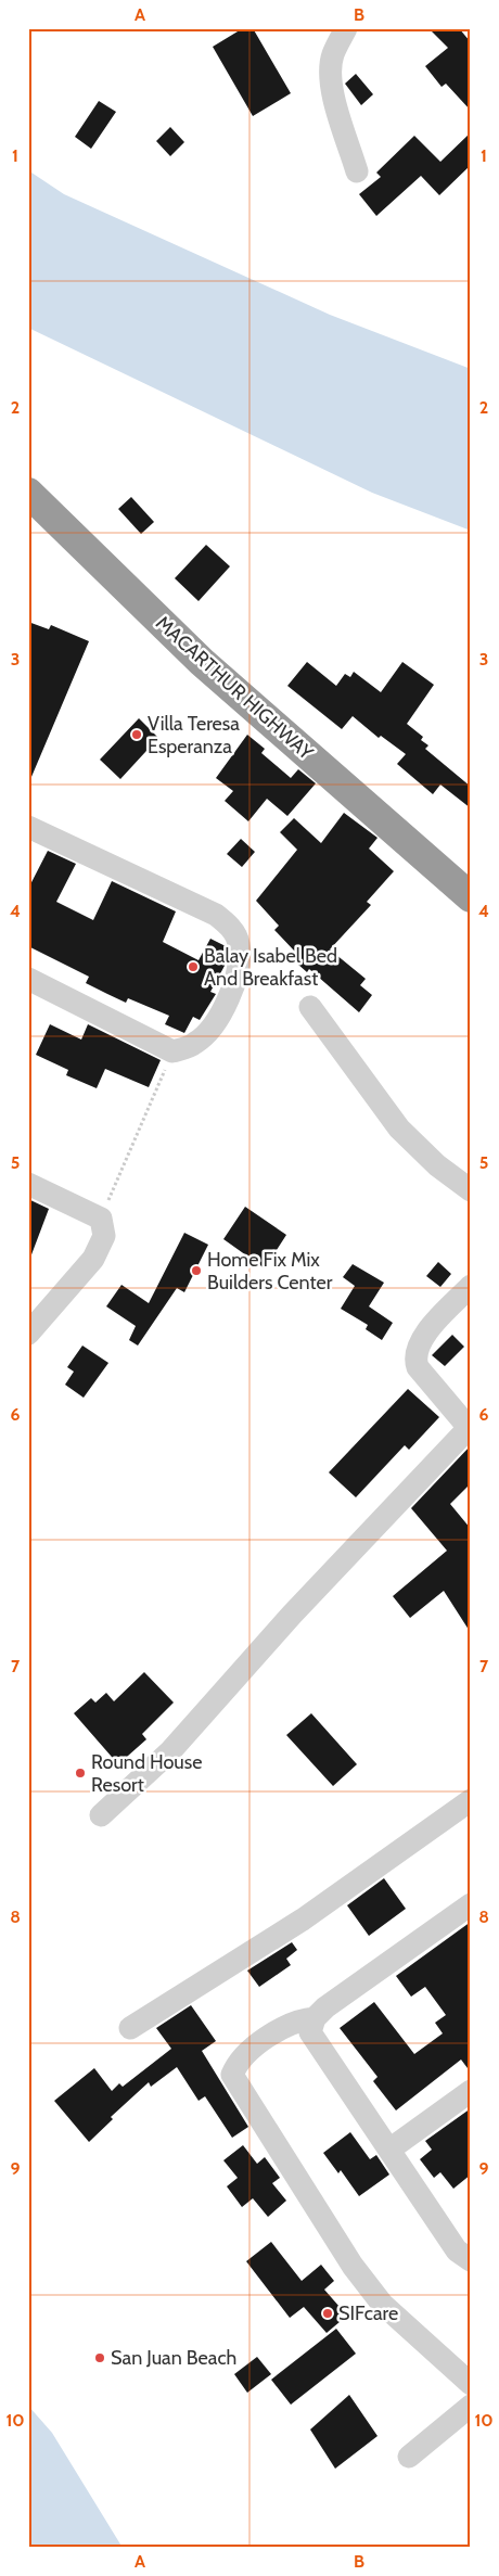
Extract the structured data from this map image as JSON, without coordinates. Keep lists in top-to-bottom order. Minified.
{"streets":{"highway":["MACARTHUR HIGHWAY"]},"places":["Villa Teresa Esperanza","Balay Isabel Bed And Breakfast","Home Fix Mix Builders Center","Round House Resort","SIFcare","San Juan Beach"],"grid":{"columns":["A","B"],"rows":["1","2","3","4","5","6","7","8","9","10"]}}
